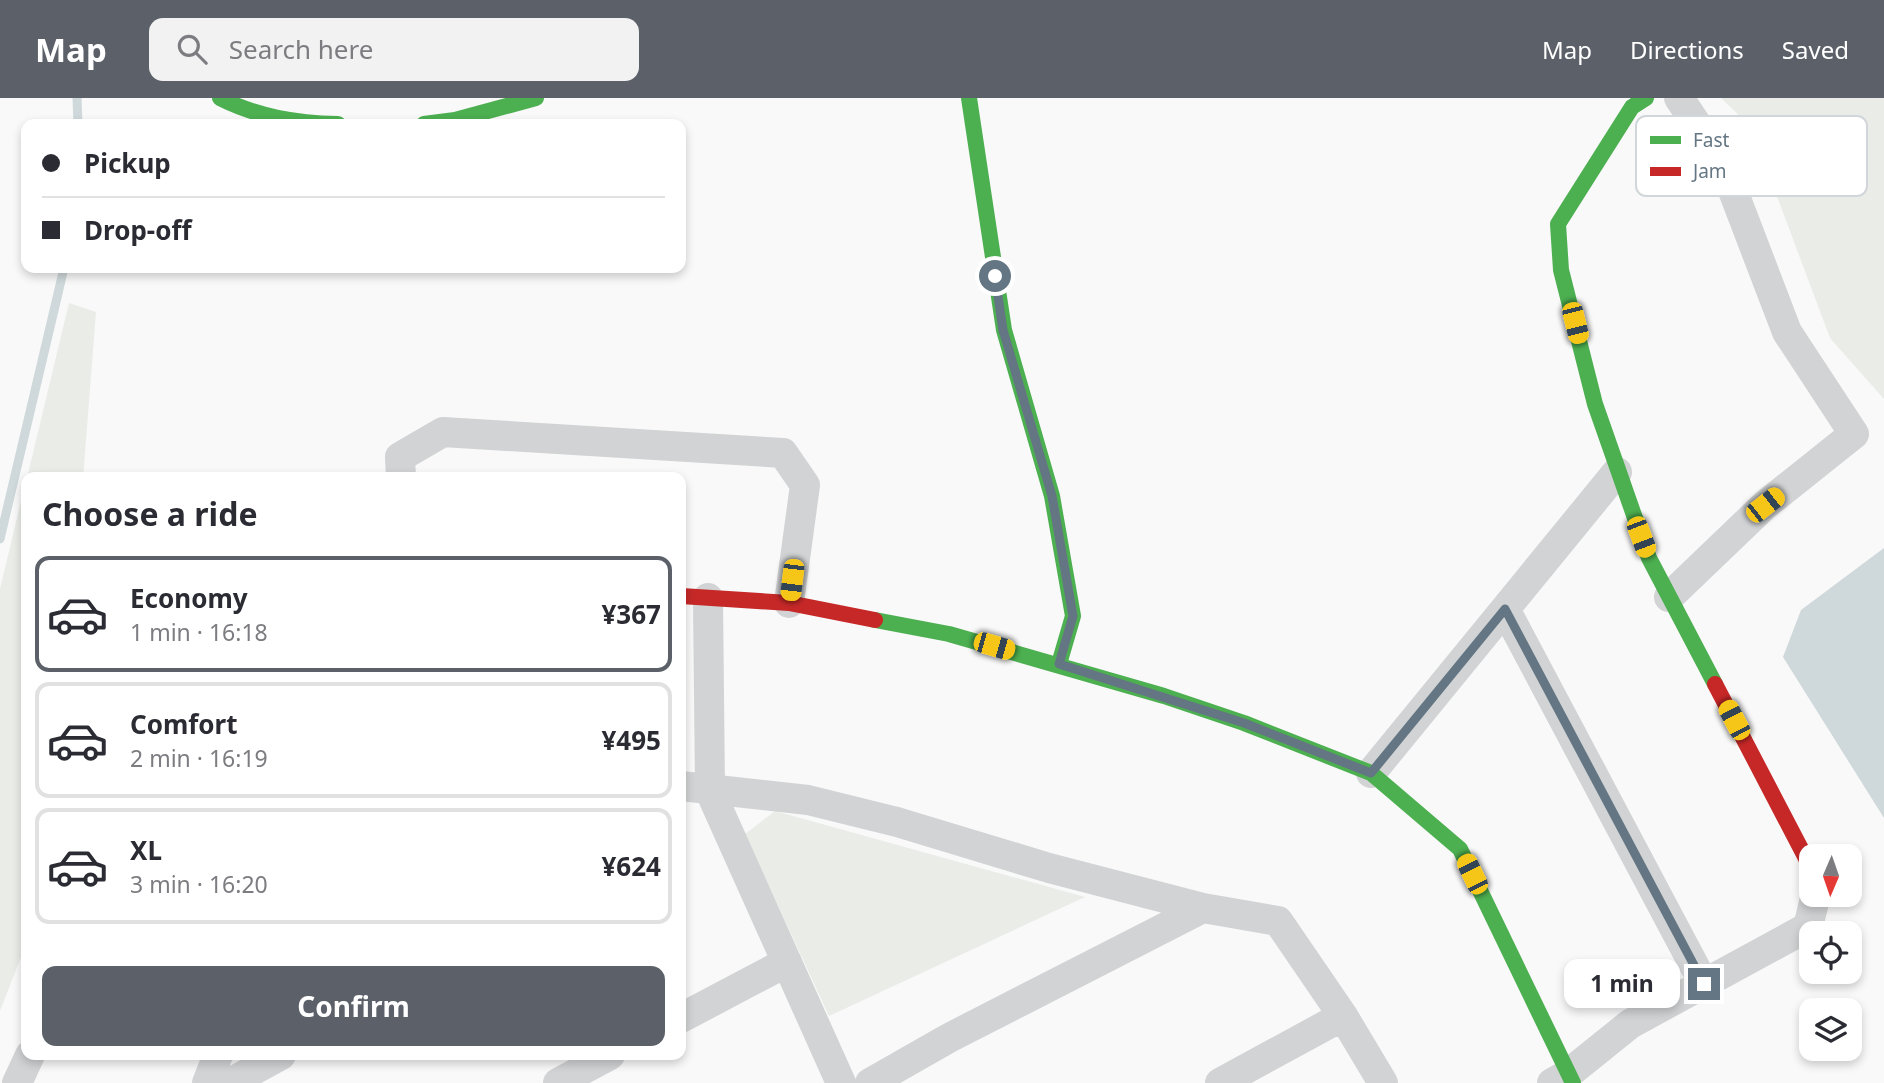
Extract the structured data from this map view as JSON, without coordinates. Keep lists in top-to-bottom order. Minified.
{"legend":["Fast","Jam"],"north":"bottom","page":{"header":"Map","search":"Search here","nav":["Map","Directions","Saved"],"banner":["Pickup","Drop-off"],"heading":"Choose a ride","list":[{"name":"Economy","note":"1 min · 16:18","value":"¥367"},{"name":"Comfort","note":"2 min · 16:19","value":"¥495"},{"name":"XL","note":"3 min · 16:20","value":"¥624"}],"buttons":"Confirm","bubble":"1 min"}}
